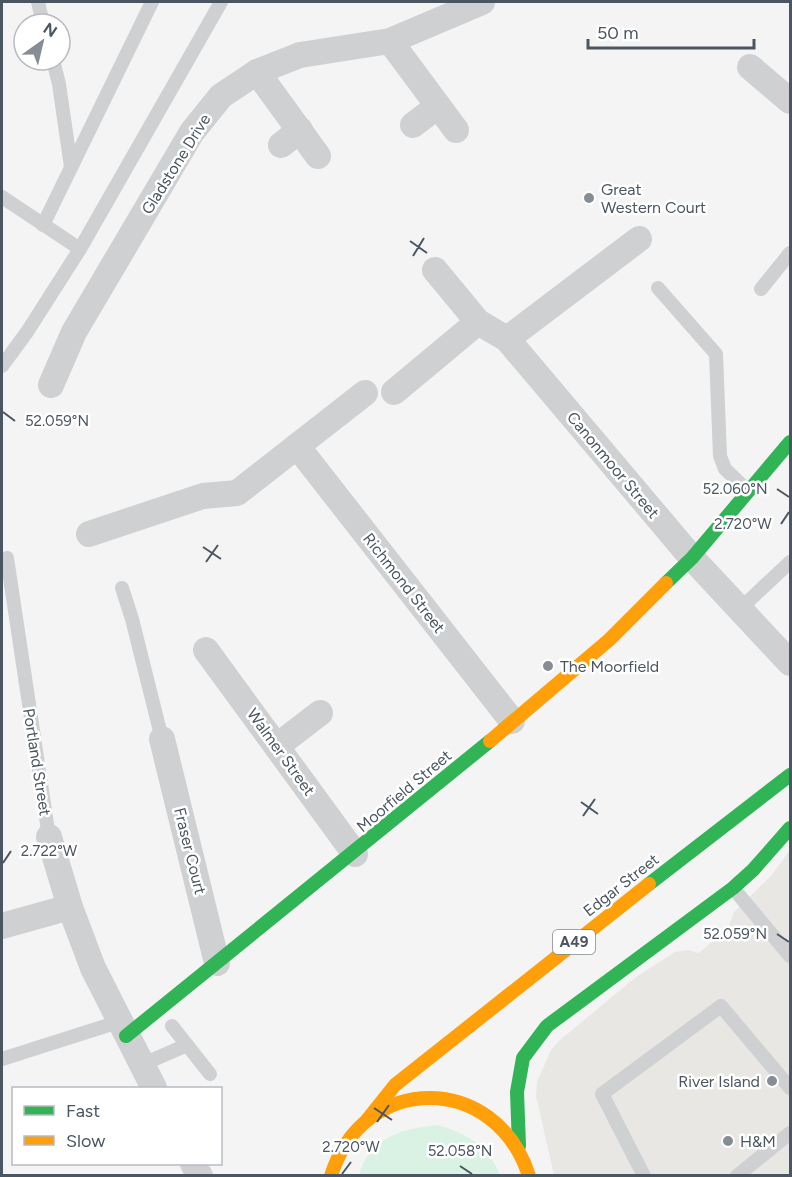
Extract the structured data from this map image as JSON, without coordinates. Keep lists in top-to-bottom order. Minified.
{"streets":{"main road":["Moorfield Street","Edgar Street","A49"],"street":["Gladstone Drive","Canonmoor Street","Richmond Street","Walmer Street","Portland Street","Fraser Court"]},"crossings":[["Canonmoor Street","Moorfield Street"],["Richmond Street","Moorfield Street"],["Walmer Street","Moorfield Street"],["Portland Street","Moorfield Street"],["Moorfield Street","Fraser Court"]],"places":["Great Western Court","The Moorfield","River Island","H&M"],"legend":["Fast","Slow"],"scale_bar":"50 m","north":"top right","coordinates":["52.059°N","52.060°N","2.720°W","2.722°W","52.058°N"]}
